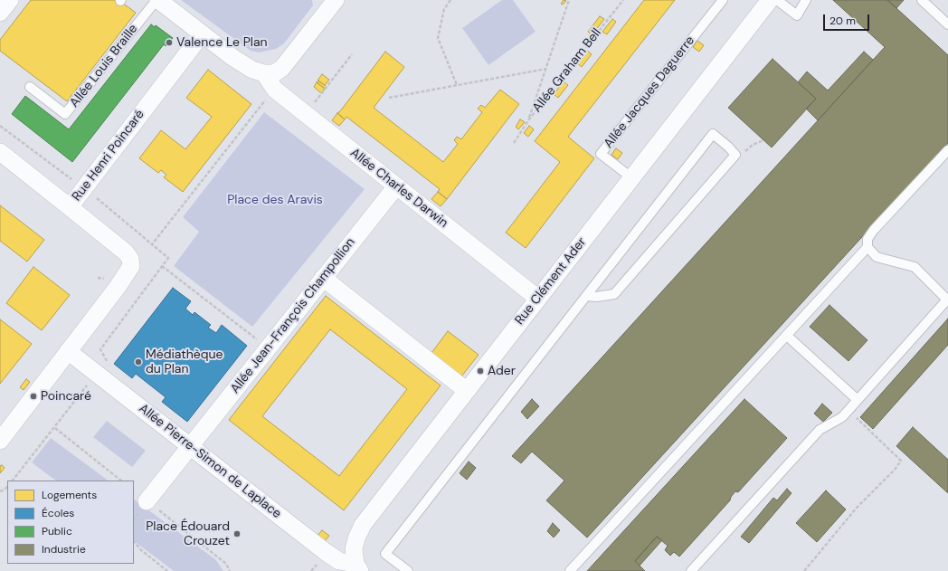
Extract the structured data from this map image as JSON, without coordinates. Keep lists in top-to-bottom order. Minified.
{"streets":{"street":["Rue Henri Poincaré","Allée Charles Darwin","Rue Clément Ader","Allée Jean-François Champollion","Allée Pierre-Simon de Laplace"],"lane":["Allée Louis Braille","Allée Jacques Daguerre"],"path":["Allée Graham Bell"]},"crossings":[["Allée Jacques Daguerre","Rue Clément Ader"],["Rue Henri Poincaré","Allée Pierre-Simon de Laplace"],["Allée Charles Darwin","Rue Clément Ader"],["Allée Charles Darwin","Allée Jean-François Champollion"],["Rue Clément Ader","Allée Pierre-Simon de Laplace"],["Allée Jean-François Champollion","Allée Pierre-Simon de Laplace"]],"parks":["Place des Aravis"],"places":["Valence Le Plan","Médiathèque du Plan","Ader","Poincaré","Place Édouard Crouzet"],"legend":["Logements","Écoles","Public","Industrie"],"scale_bar":"20 m"}
